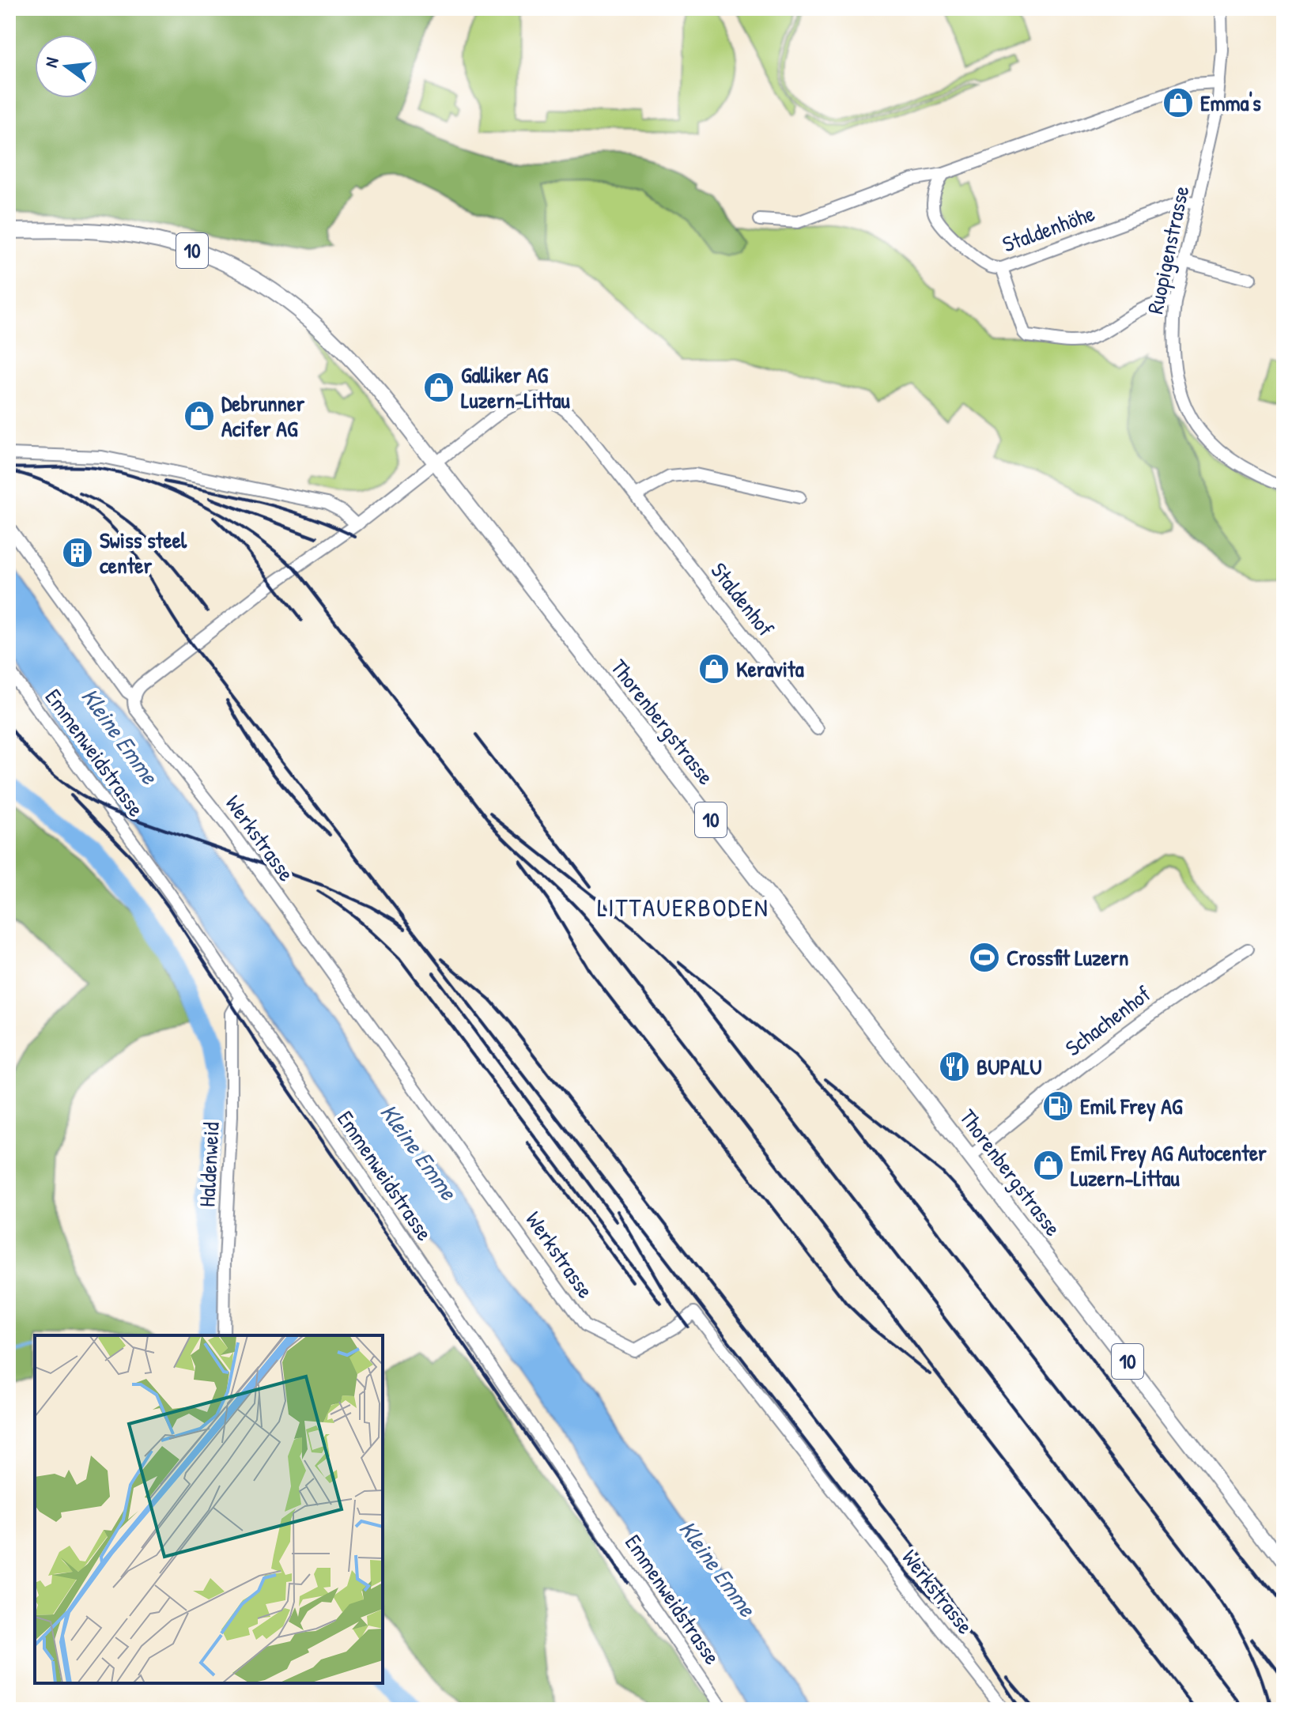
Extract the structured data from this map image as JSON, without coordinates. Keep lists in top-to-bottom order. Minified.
{"streets":{"main road":["10","Thorenbergstrasse"],"street":["Staldenhöhe","Ruopigenstrasse","Staldenhof","Emmenweidstrasse","Werkstrasse","Schachenhof","Haldenweid"]},"crossings":[["Staldenhöhe","Ruopigenstrasse"],["Staldenhof","Thorenbergstrasse"],["Thorenbergstrasse","Schachenhof"],["Emmenweidstrasse","Haldenweid"]],"districts":["LITTAUERBODEN"],"water":["Kleine Emme"],"places":{"shop":["Emma's","Galliker AG Luzern-Littau","Debrunner Acifer AG","Keravita","Emil Frey AG Autocenter Luzern-Littau"],"building":["Swiss steel center"],"sports":["Crossfit Luzern"],"restaurant":["BUPALU"],"fuel station":["Emil Frey AG"]},"north":"left"}
